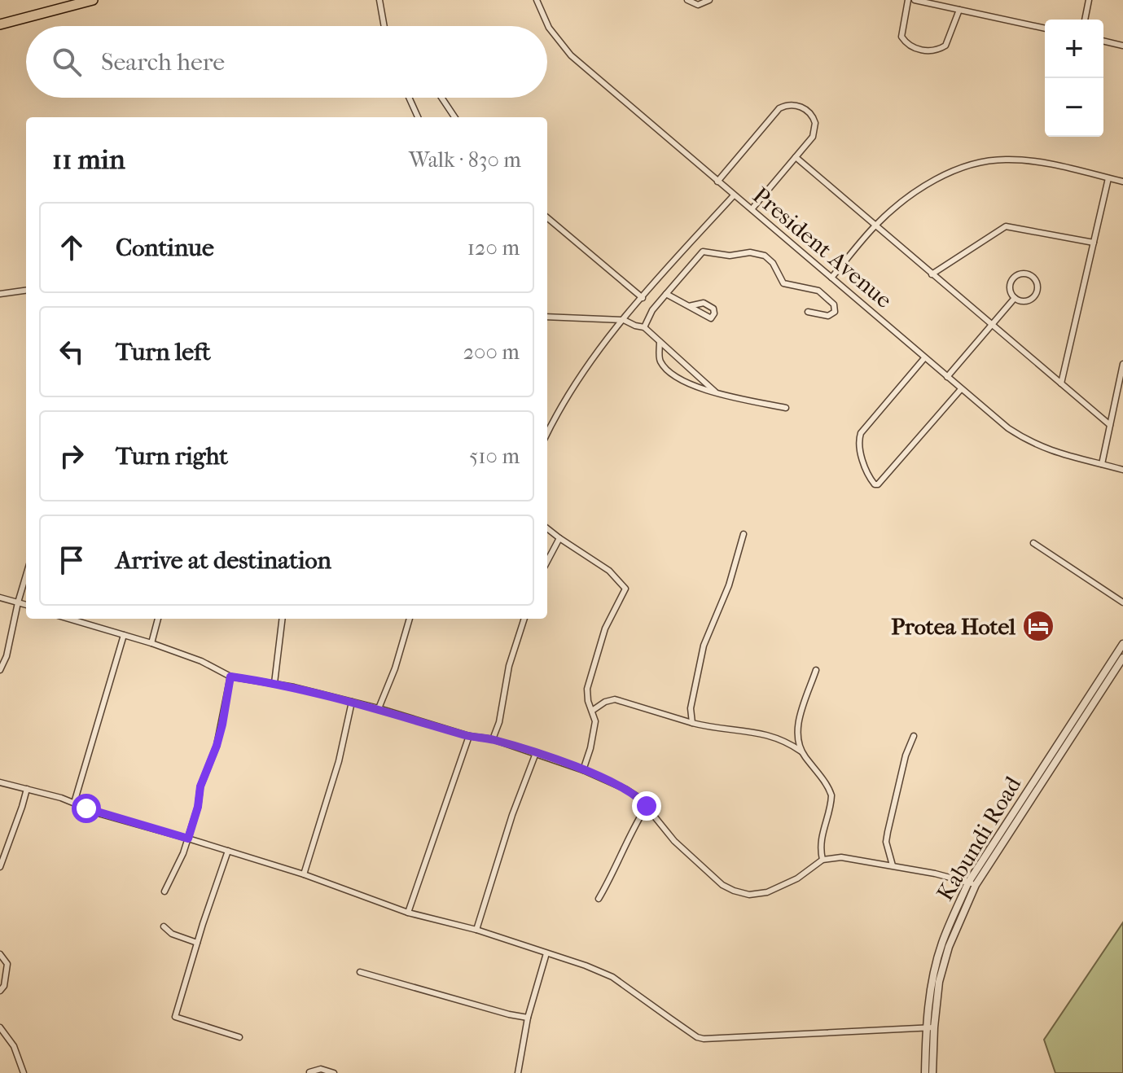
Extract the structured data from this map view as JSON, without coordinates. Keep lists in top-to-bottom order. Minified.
{"streets":{"street":["President Avenue","Kabundi Road"]},"places":{"hotel":["Protea Hotel"]},"page":{"map_buttons":["+","−"],"search":"Search here","heading":["11 min","Walk · 830 m"],"list":[["Continue","120 m"],["Turn left","200 m"],["Turn right","510 m"],"Arrive at destination"]}}
